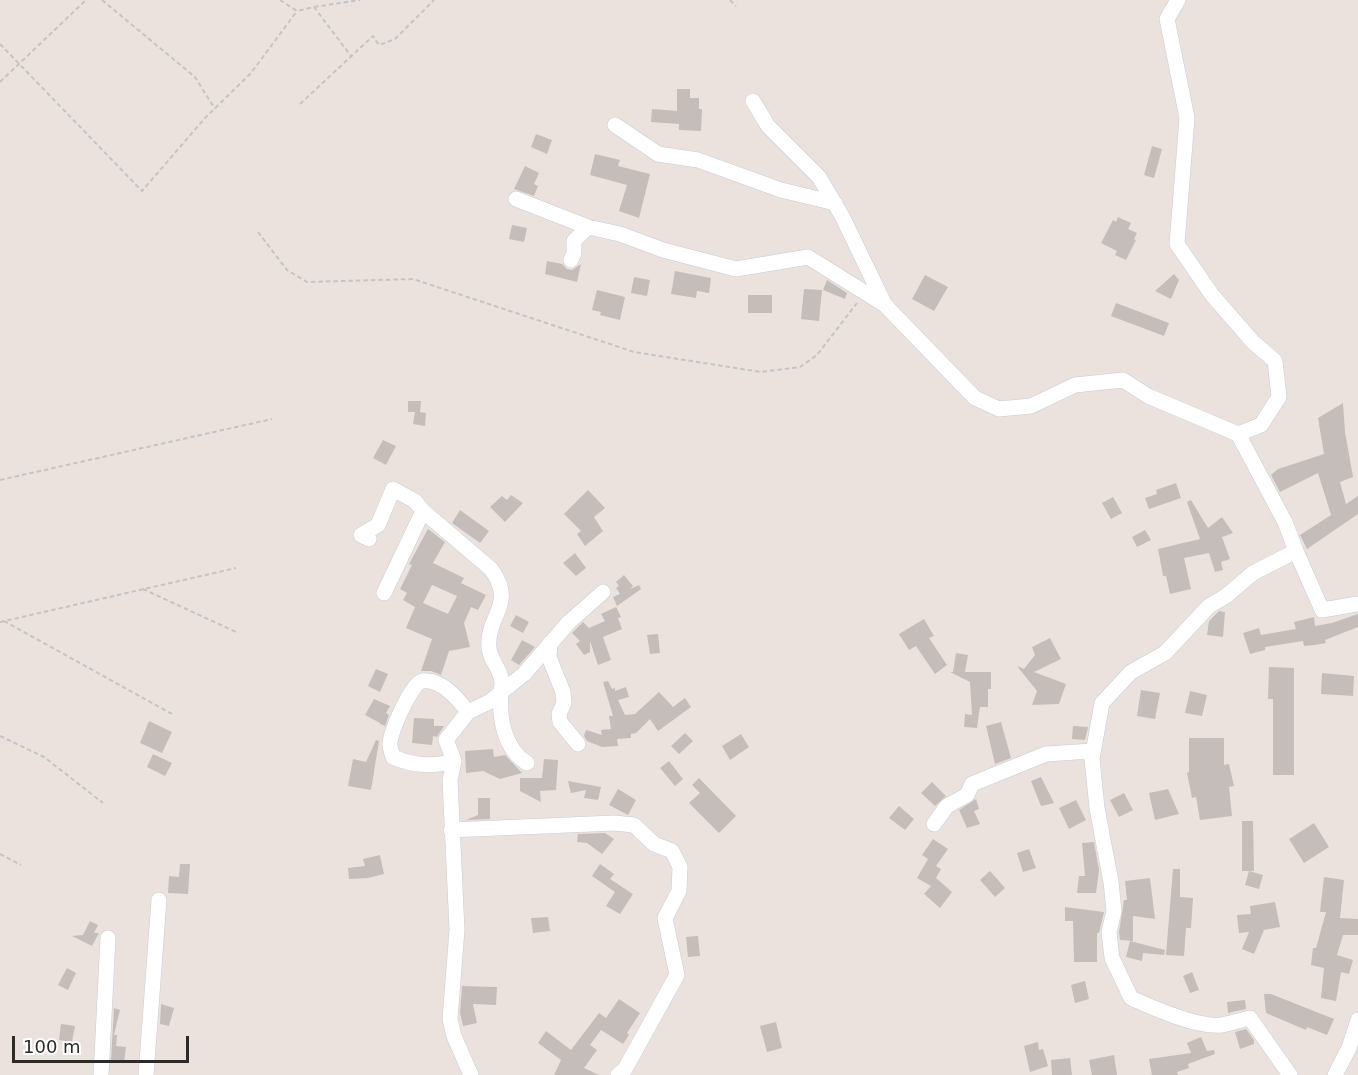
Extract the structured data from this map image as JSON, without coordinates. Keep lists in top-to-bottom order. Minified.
{"scale_bar":"100 m"}
